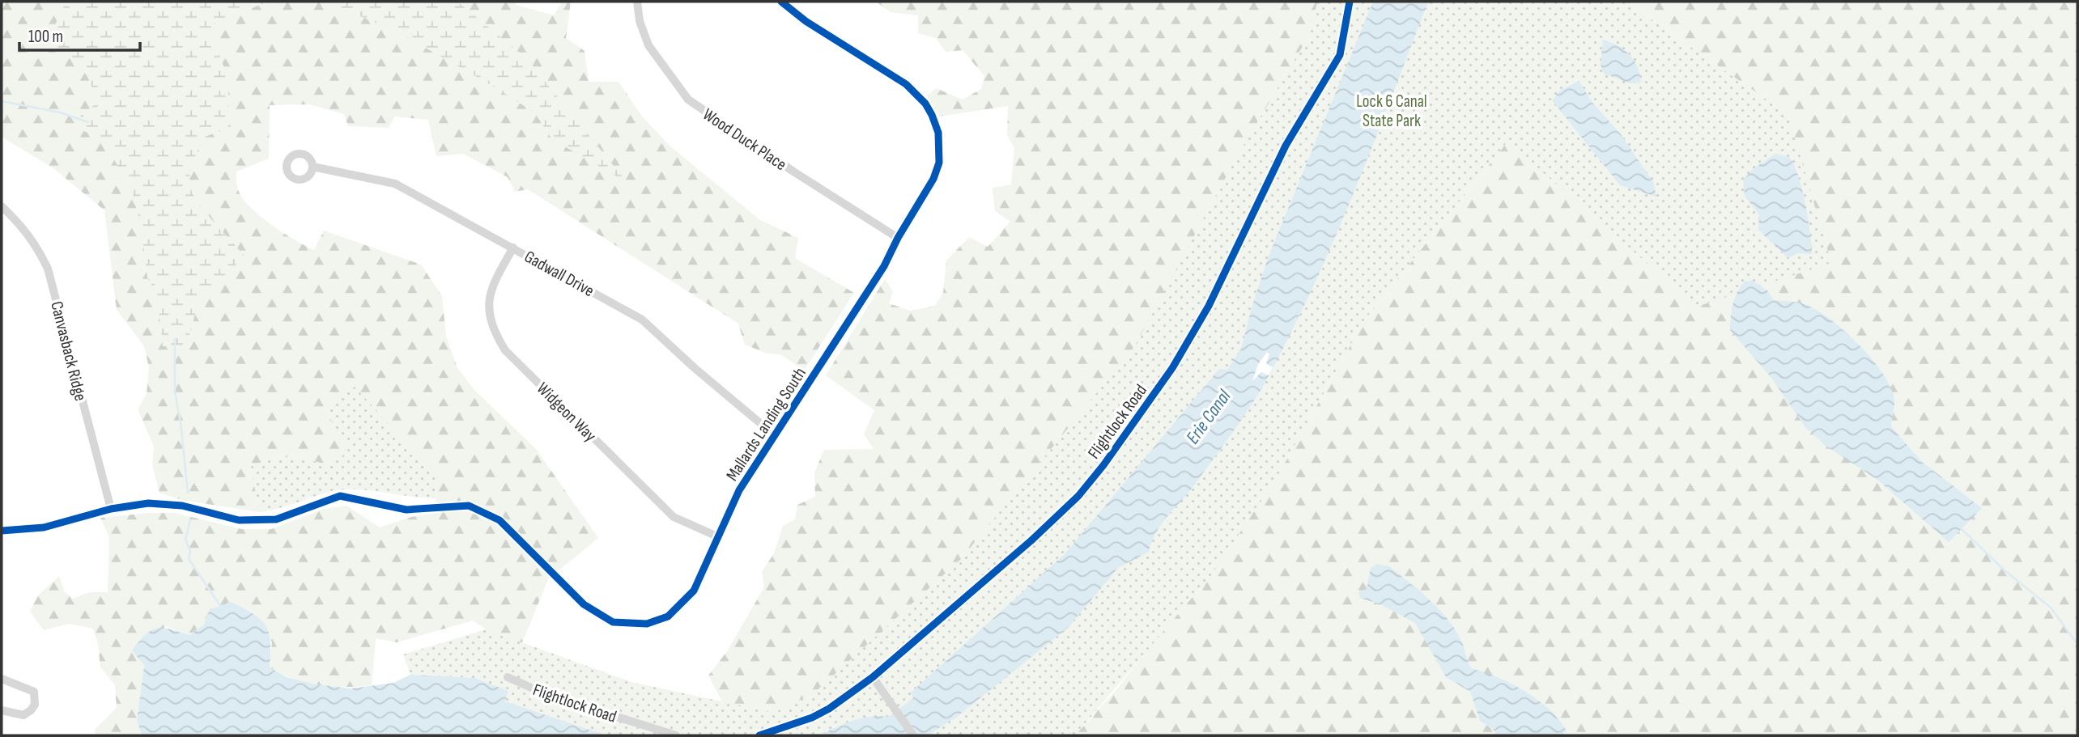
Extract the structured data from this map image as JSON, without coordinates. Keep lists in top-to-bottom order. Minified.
{"streets":{"street":["Wood Duck Place","Gadwall Drive","Canvasback Ridge","Widgeon Way","Flightlock Road","Mallards Landing South"]},"crossings":[["Wood Duck Place","Mallards Landing South"],["Gadwall Drive","Widgeon Way"],["Gadwall Drive","Mallards Landing South"],["Canvasback Ridge","Mallards Landing South"],["Widgeon Way","Mallards Landing South"]],"water":["Erie Canal"],"parks":["Lock 6 Canal State Park"],"scale_bar":"100 m"}
